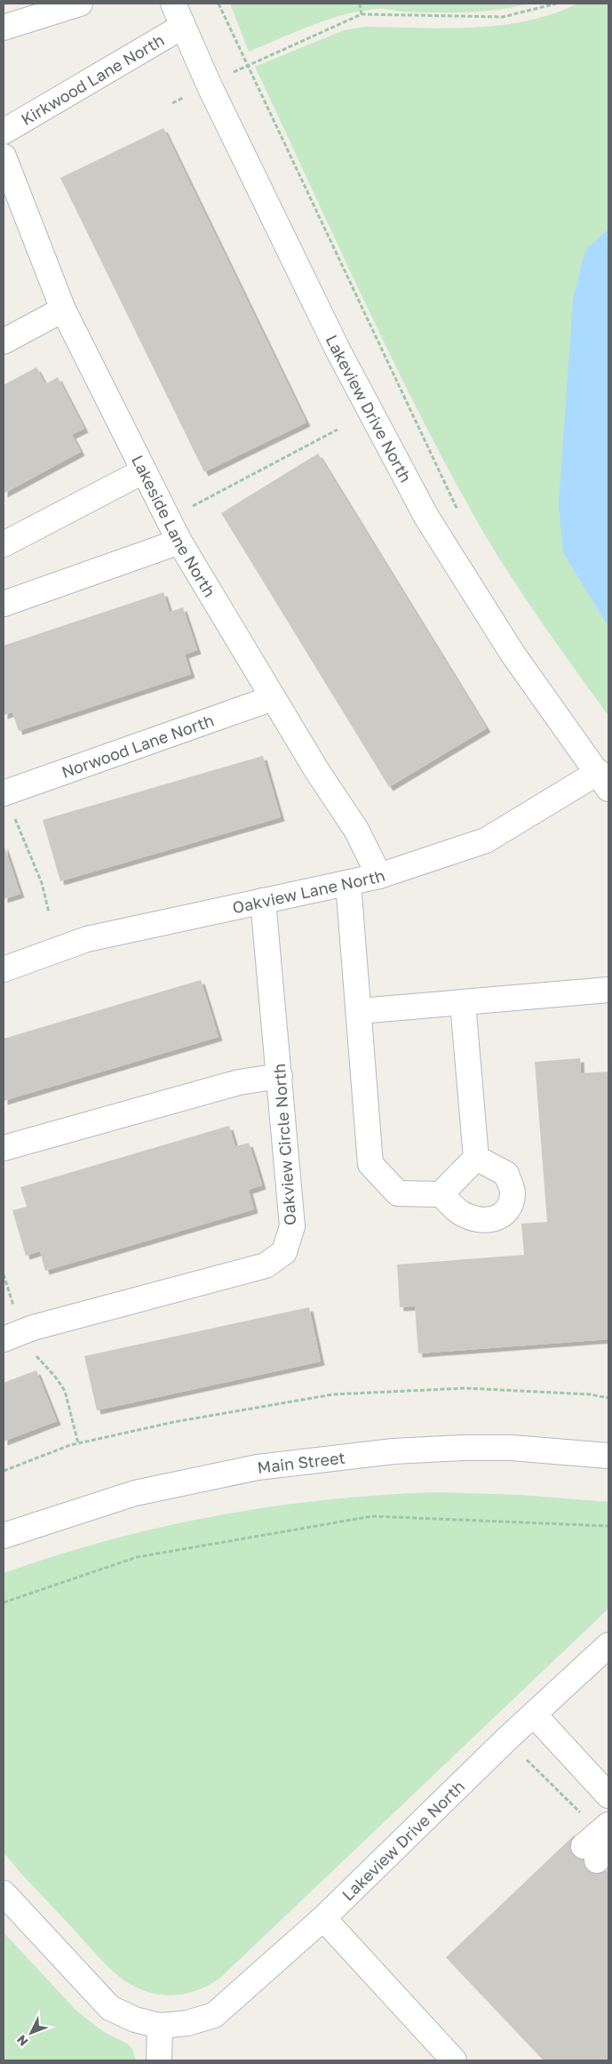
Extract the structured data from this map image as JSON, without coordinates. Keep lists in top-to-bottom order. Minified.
{"streets":{"street":["Kirkwood Lane North","Lakeview Drive North","Lakeside Lane North","Norwood Lane North","Oakview Lane North","Oakview Circle North","Main Street"]},"crossings":[["Kirkwood Lane North","Lakeview Drive North"],["Lakeview Drive North","Oakview Lane North"],["Lakeside Lane North","Norwood Lane North"],["Lakeside Lane North","Oakview Lane North"],["Oakview Lane North","Oakview Circle North"]],"north":"bottom left"}
